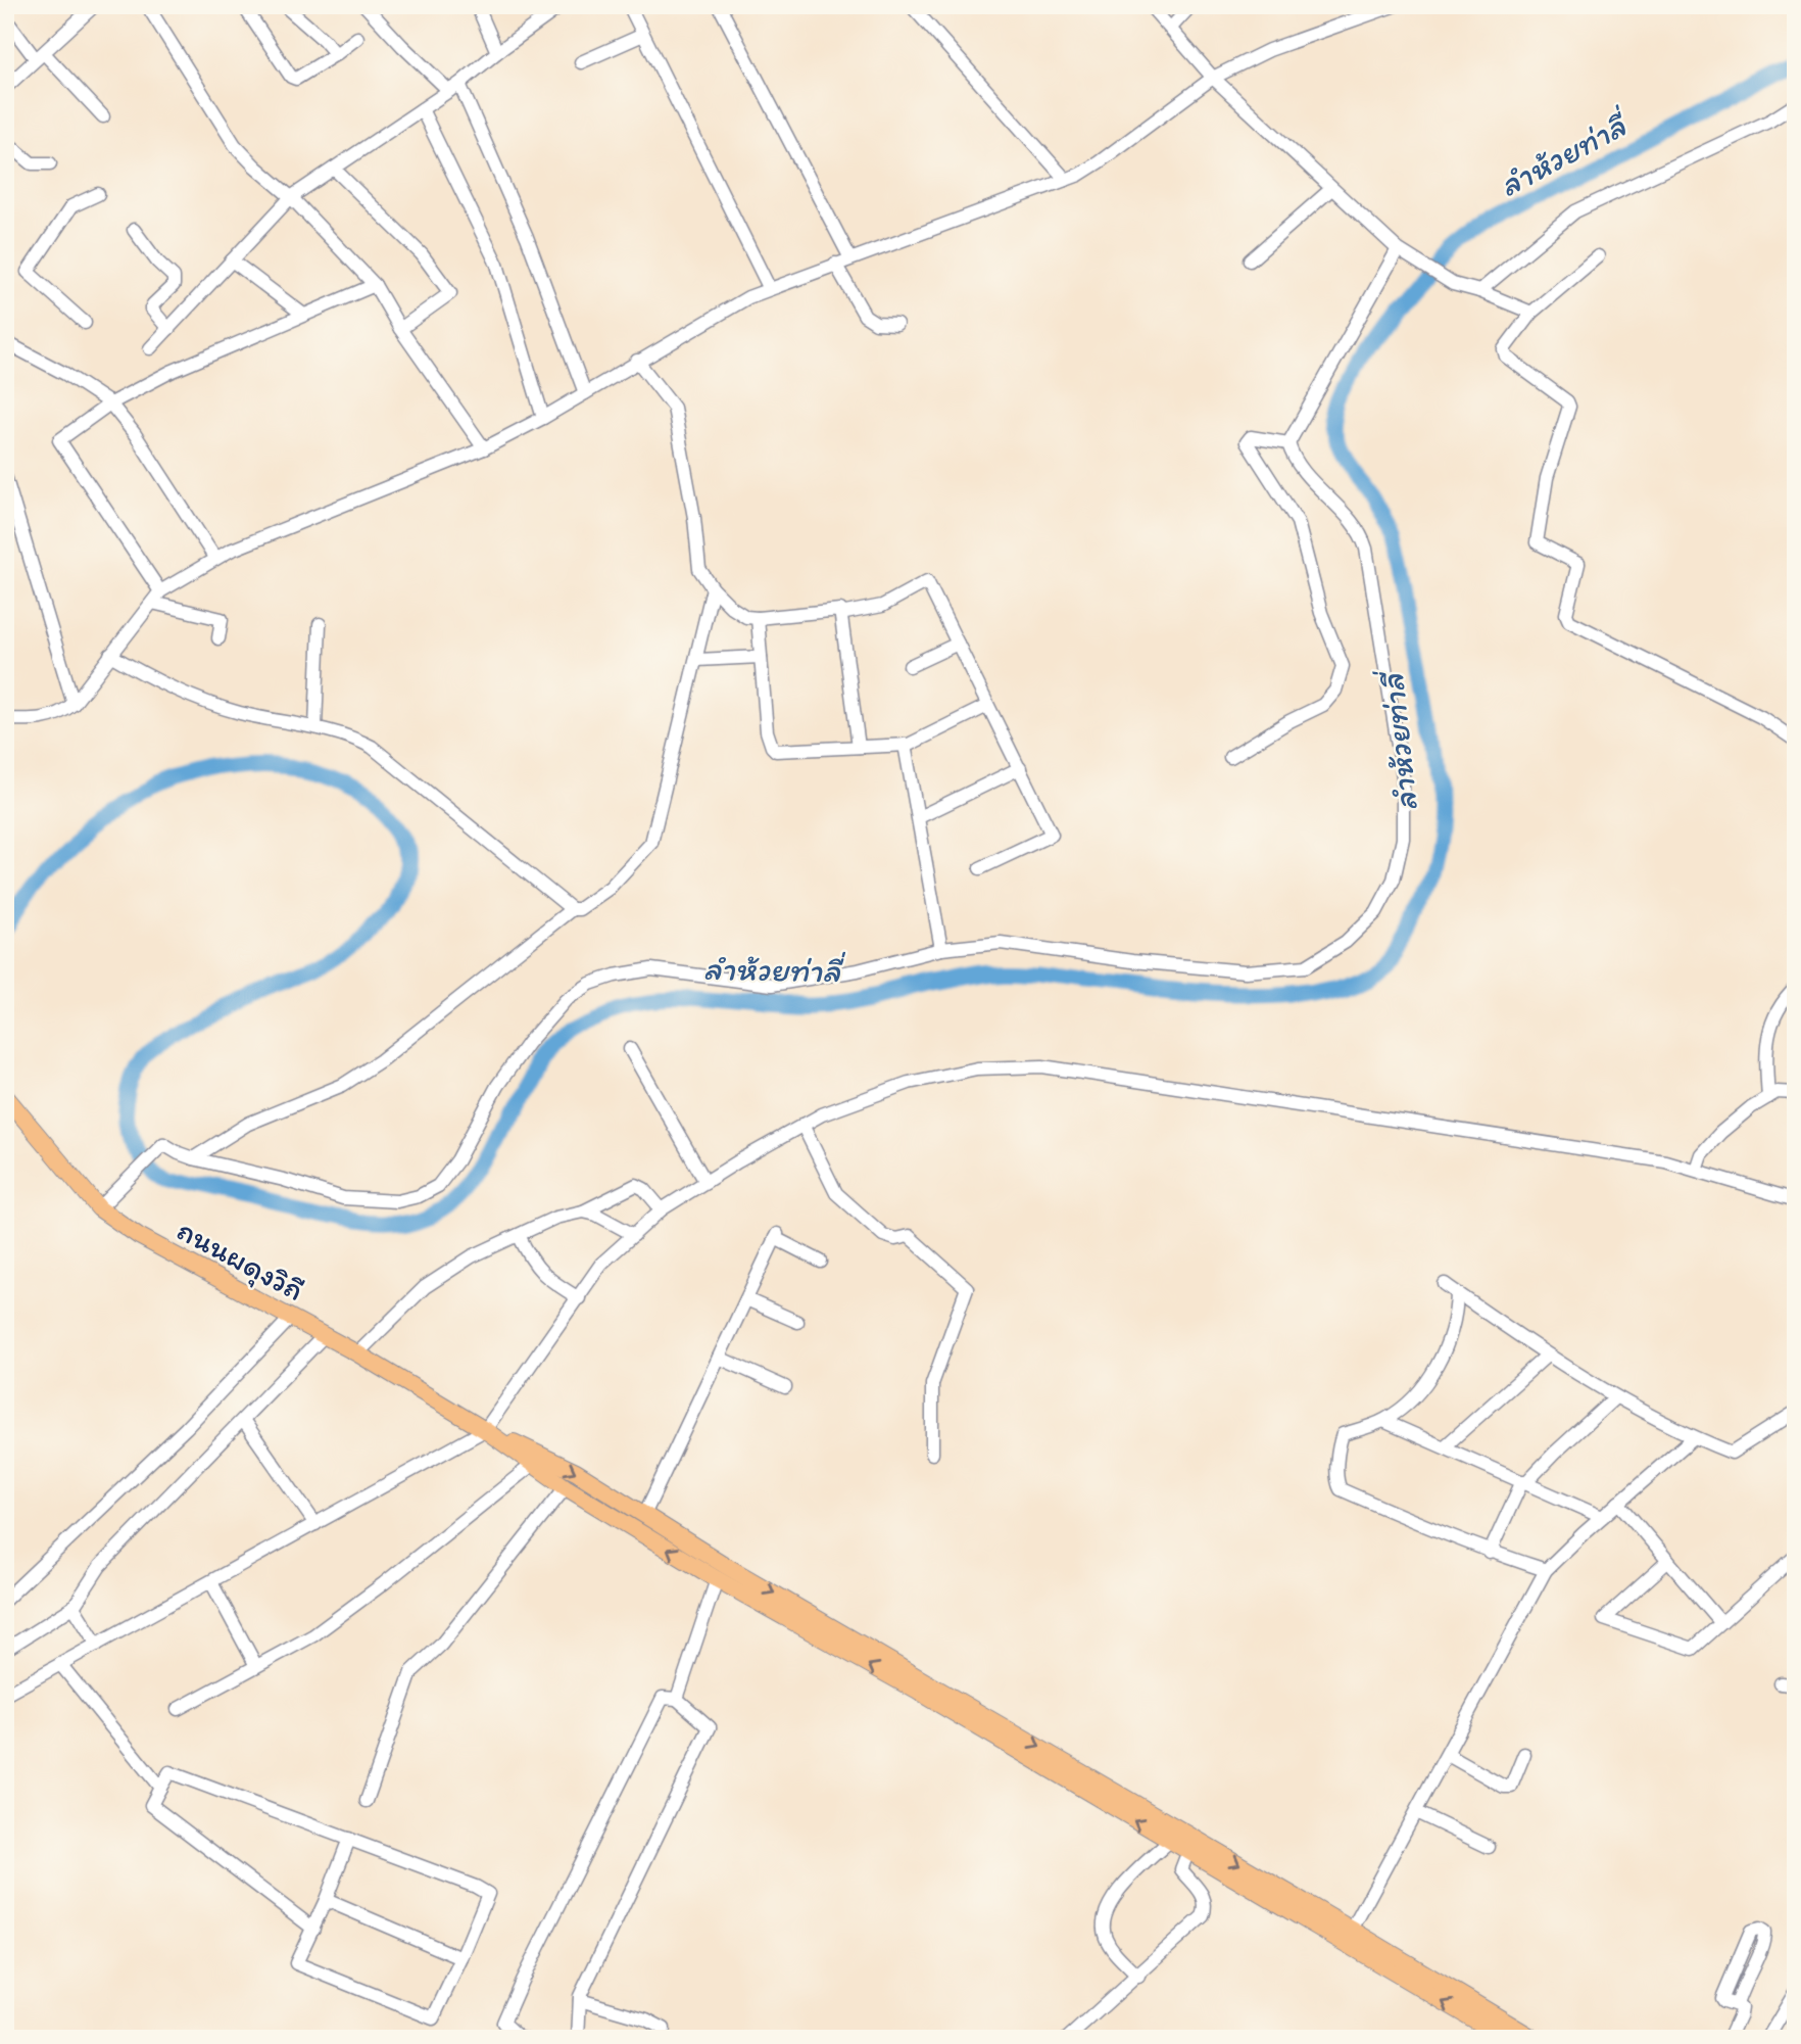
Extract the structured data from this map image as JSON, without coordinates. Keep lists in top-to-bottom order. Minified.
{"streets":{"main road":["ถนนผดุงวิถี"]},"water":["ลำห้วยท่าลี่"]}
